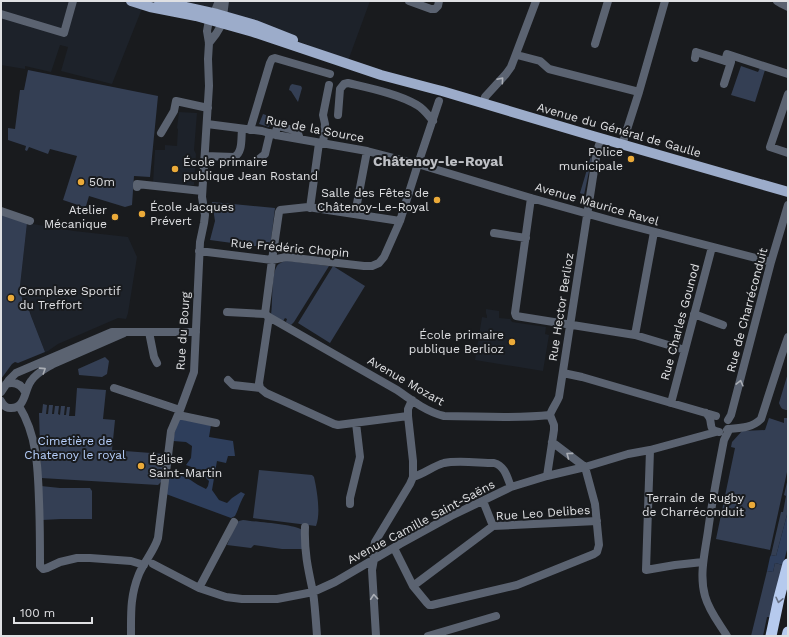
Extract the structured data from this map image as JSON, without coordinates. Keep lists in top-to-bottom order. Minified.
{"streets":{"main road":["Avenue du Général de Gaulle"],"street":["Rue de la Source","Avenue Maurice Ravel","Rue Frédéric Chopin","Rue Hector Berlioz","Rue de Charréconduit","Rue Charles Gounod","Rue du Bourg","Avenue Mozart","Rue Leo Delibes","Avenue Camille Saint-Saëns"]},"crossings":[["Rue de la Source","Avenue Maurice Ravel"],["Rue de la Source","Rue Frédéric Chopin"],["Rue de la Source","Rue du Bourg"],["Avenue du Général de Gaulle","Rue Hector Berlioz"],["Avenue du Général de Gaulle","Rue du Bourg"],["Avenue Maurice Ravel","Rue Frédéric Chopin"],["Avenue Maurice Ravel","Rue Hector Berlioz"],["Avenue Maurice Ravel","Rue de Charréconduit"],["Avenue Maurice Ravel","Rue Charles Gounod"],["Rue Frédéric Chopin","Rue du Bourg"],["Rue Hector Berlioz","Avenue Mozart"],["Rue de Charréconduit","Avenue Camille Saint-Saëns"]],"one_way":["Rue de Charréconduit"],"districts":["Châtenoy-le-Royal"],"parks":["Cimetière de Chatenoy le royal"],"places":["Police municipale","École primaire publique Jean Rostand","50m","Salle des Fêtes de Châtenoy-Le-Royal","École Jacques Prévert","Atelier Mécanique","Complexe Sportif du Treffort","École primaire publique Berlioz","Église Saint-Martin","Terrain de Rugby de Charréconduit"],"scale_bar":"100 m"}
